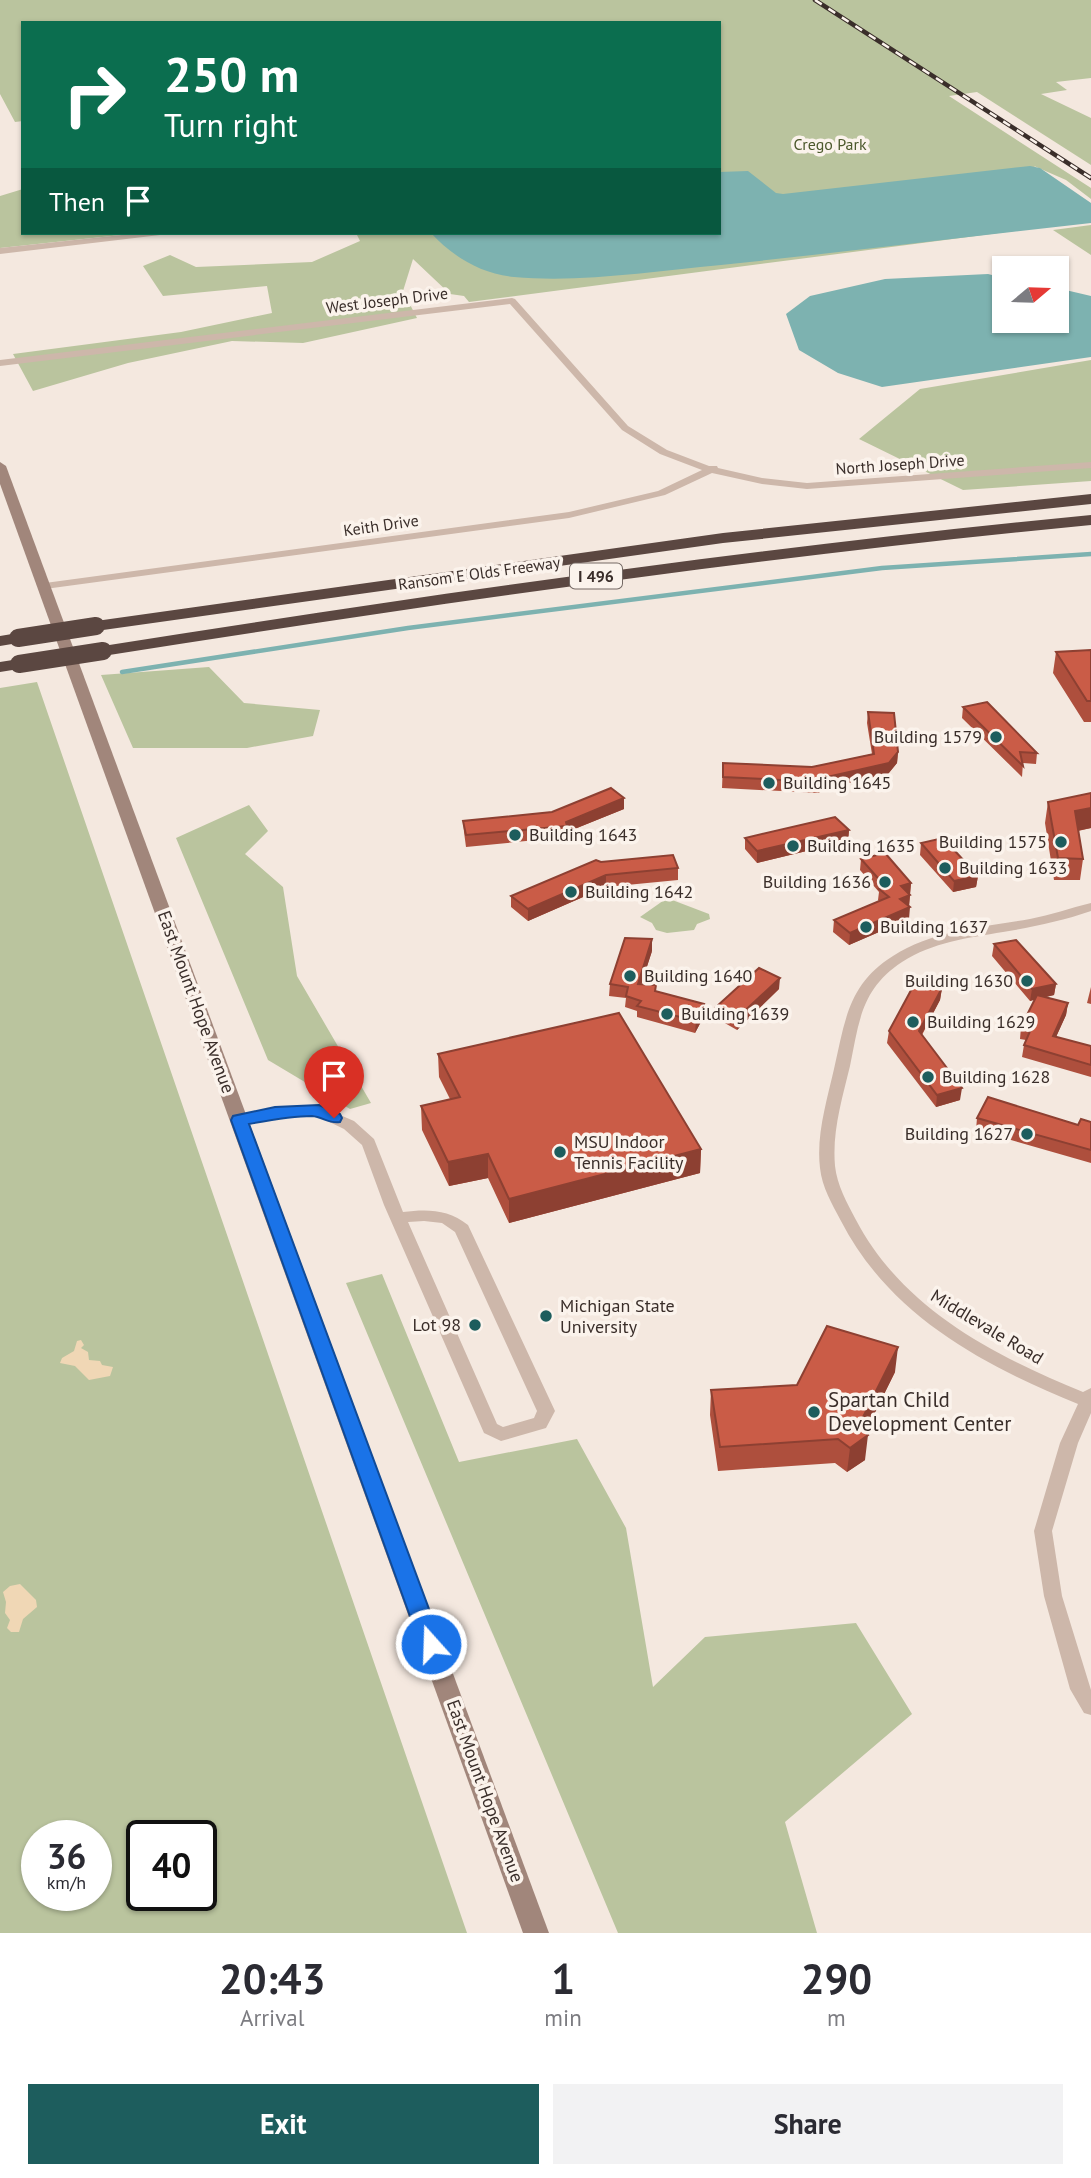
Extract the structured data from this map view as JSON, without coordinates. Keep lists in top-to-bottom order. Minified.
{"streets":{"highway":["Ransom E Olds Freeway","I 496"],"street":["West Joseph Drive","North Joseph Drive","Keith Drive","East Mount Hope Avenue","Middlevale Road"]},"crossings":[["West Joseph Drive","North Joseph Drive"],["West Joseph Drive","Keith Drive"],["North Joseph Drive","Keith Drive"],["Keith Drive","East Mount Hope Avenue"]],"parks":["Crego Park"],"places":["Building 1579","Building 1645","Building 1643","Building 1575","Building 1635","Building 1633","Building 1636","Building 1642","Building 1637","Building 1640","Building 1630","Building 1639","Building 1629","Building 1628","Building 1627","MSU Indoor Tennis Facility","Michigan State University","Lot 98","Spartan Child Development Center"],"north":"right","page":{"turn":["250 m","Turn right"],"then":"Then","speed":"36 km/h","limit":"40","eta":["20:43","Arrival","1","min","290","m"],"buttons":["Exit","Share"]}}
